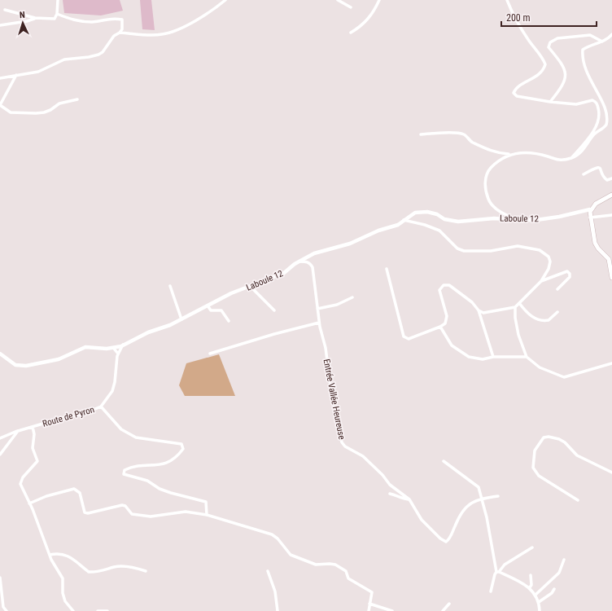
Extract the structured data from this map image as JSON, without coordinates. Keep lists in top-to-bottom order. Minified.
{"streets":{"street":["Laboule 12","Entrée Vallée Heureuse","Route de Pyron"]},"crossings":[["Laboule 12","Entrée Vallée Heureuse"],["Laboule 12","Route de Pyron"]],"scale_bar":"200 m","north":"top"}
